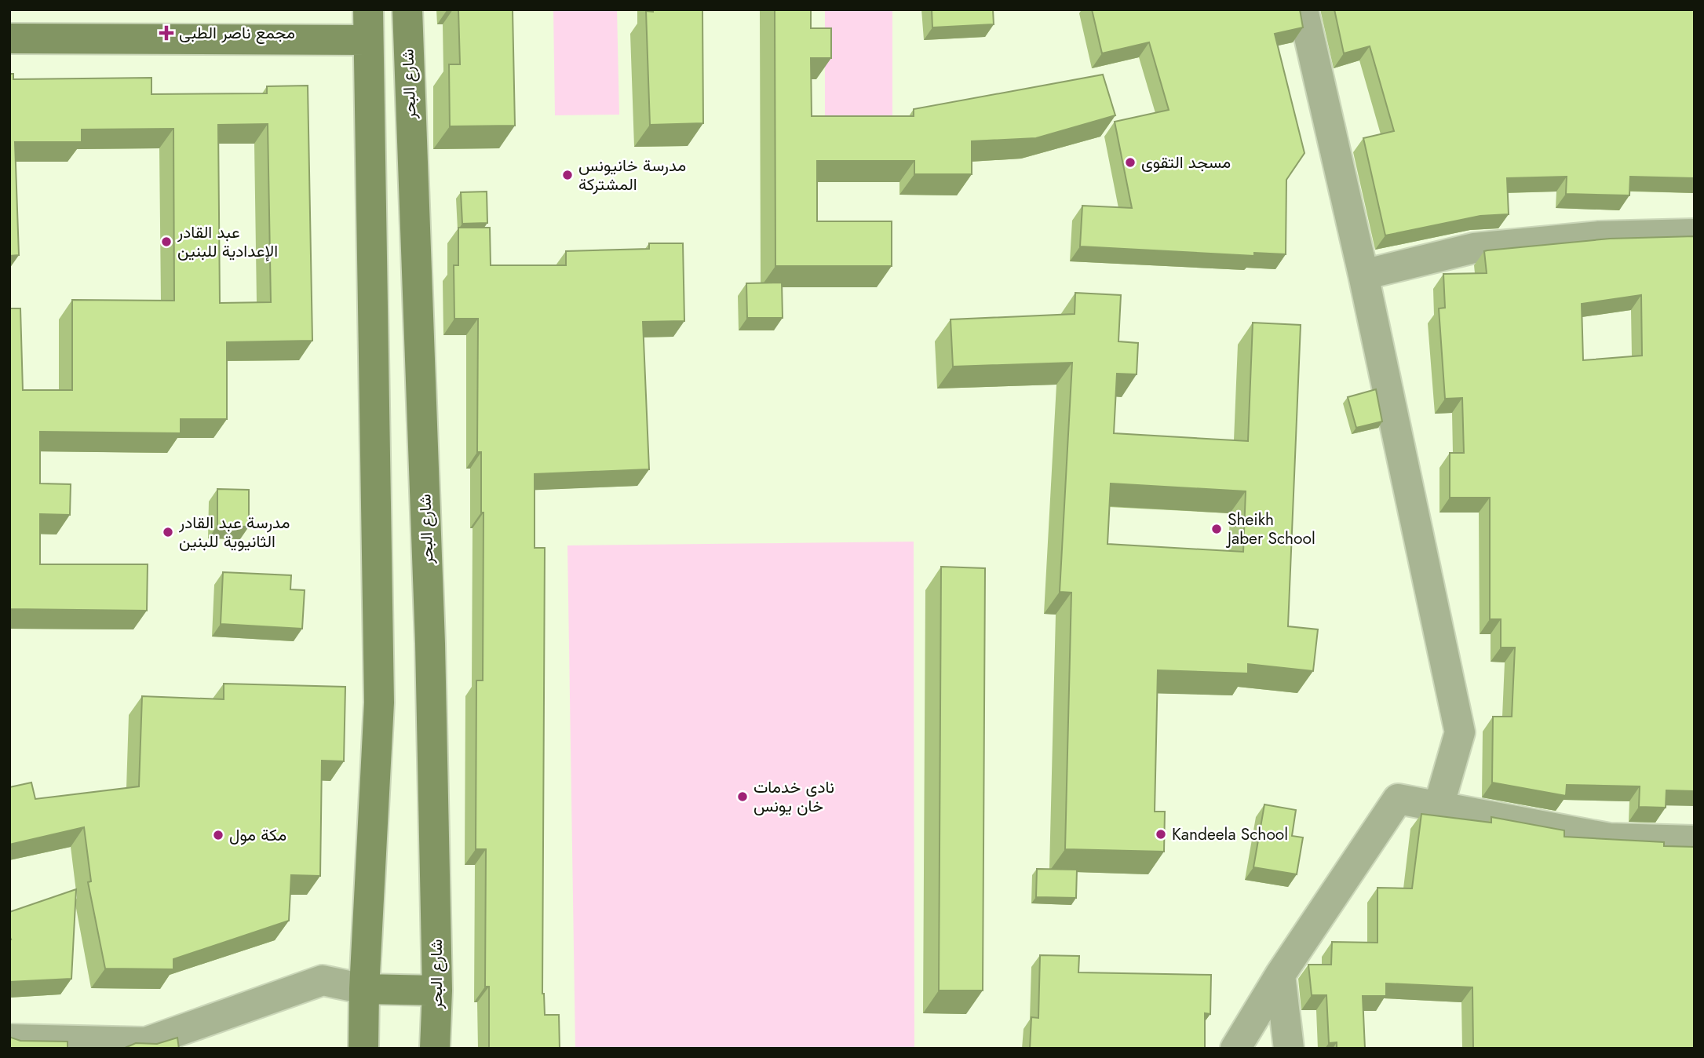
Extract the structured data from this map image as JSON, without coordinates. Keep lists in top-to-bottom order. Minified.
{"streets":{"main road":["شارع البحر"]},"places":{"health":["مجمع ناصر الطبى"],"other":["مسجد التقوى","مدرسة خانيونس المشتركة","عبد القادر الإعدادية للبنين","Sheikh Jaber School","مدرسة عبد القادر الثانيوية للبنين","نادى خدمات خان يونس","Kandeela School","مكة مول"]}}
